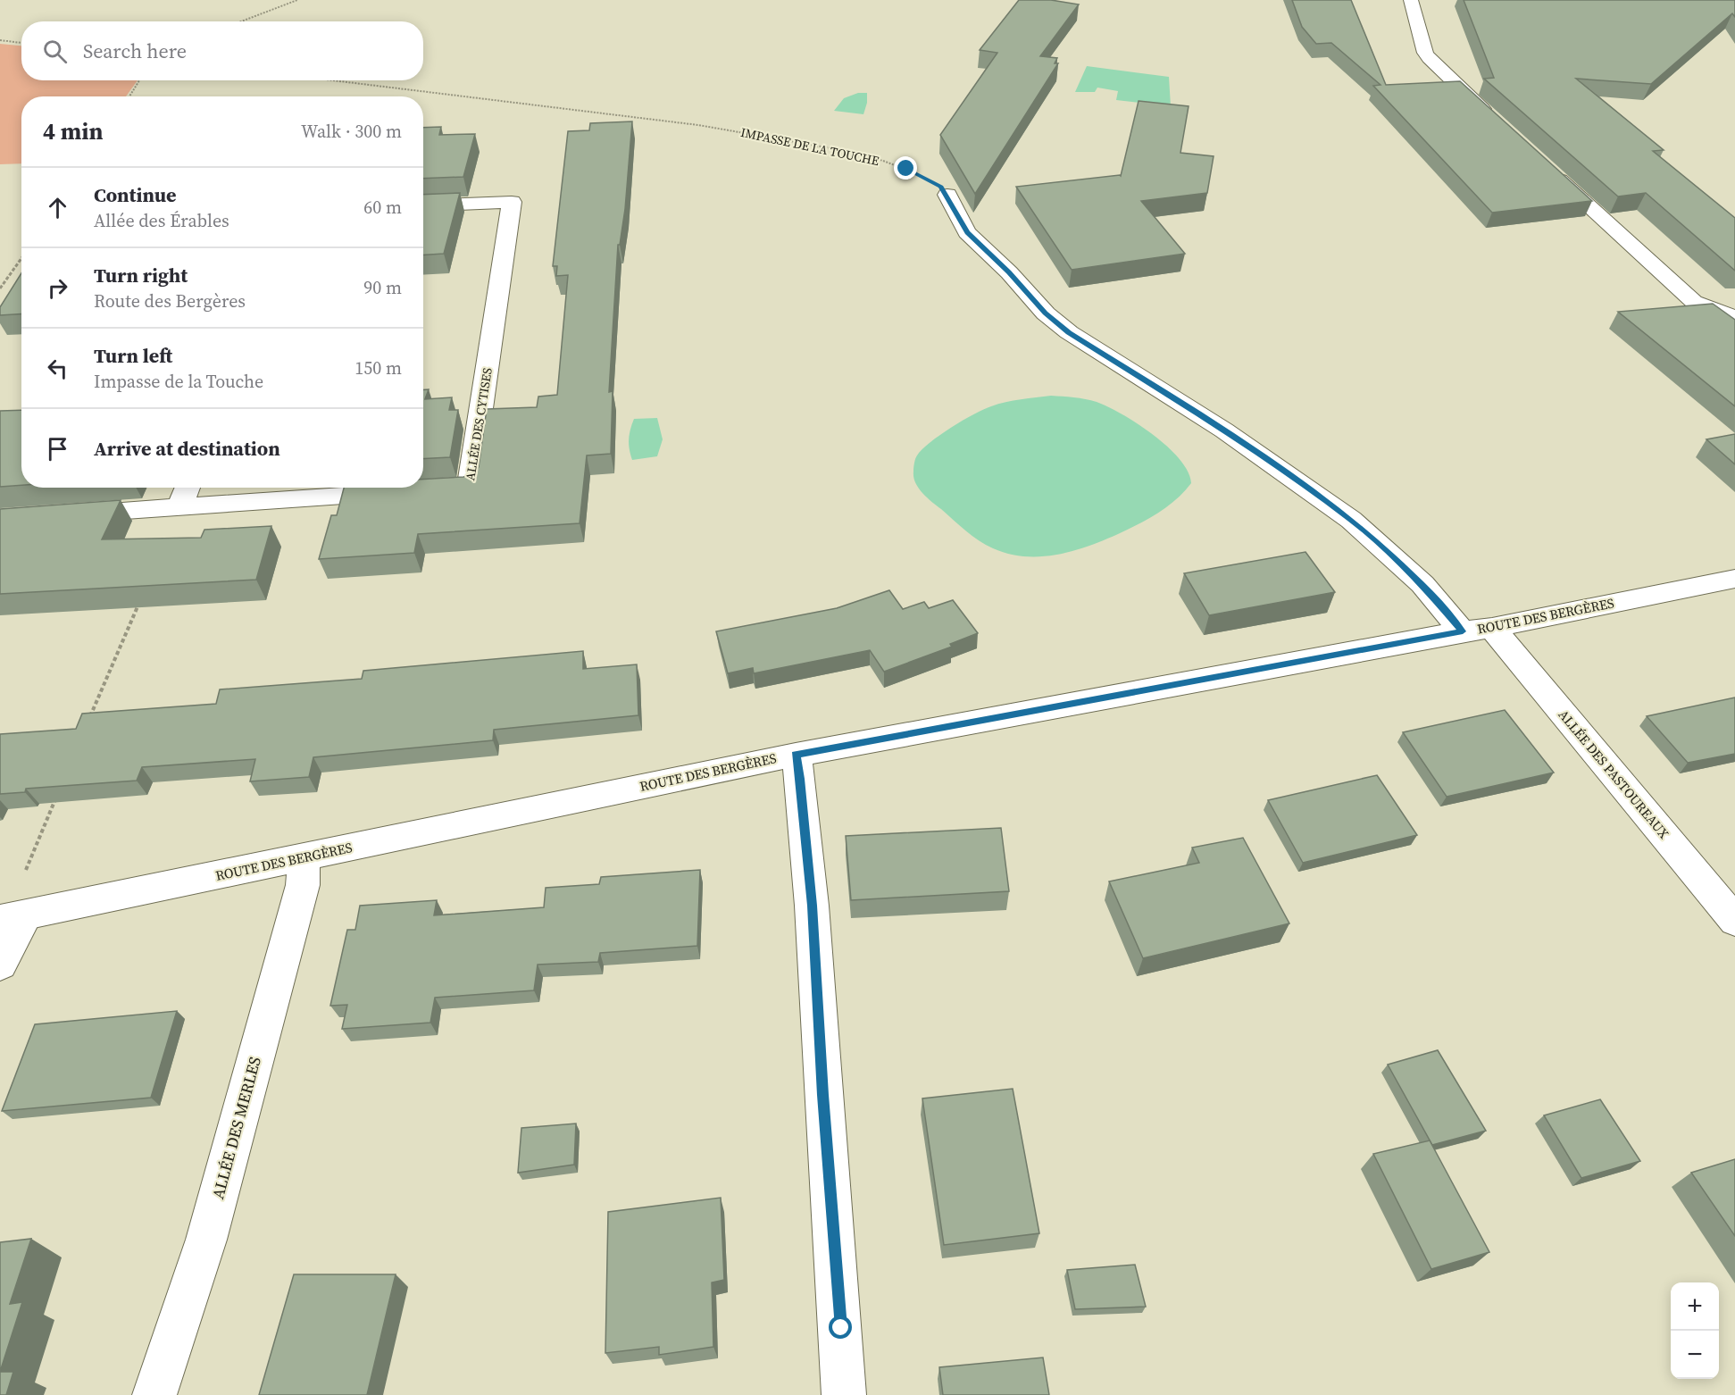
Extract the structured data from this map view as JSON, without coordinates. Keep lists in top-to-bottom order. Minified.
{"streets":{"street":["ALLÉE DES CYTISES","ROUTE DES BERGÈRES","ALLÉE DES PASTOUREAUX","ALLÉE DES MERLES"],"path":["IMPASSE DE LA TOUCHE"]},"crossings":[["ROUTE DES BERGÈRES","ALLÉE DES PASTOUREAUX"],["ROUTE DES BERGÈRES","ALLÉE DES MERLES"]],"page":{"search":"Search here","heading":["4 min","Walk · 300 m"],"list":[["Continue","Allée des Érables","60 m"],["Turn right","Route des Bergères","90 m"],["Turn left","Impasse de la Touche","150 m"],"Arrive at destination"],"map_buttons":["+","−"]}}
